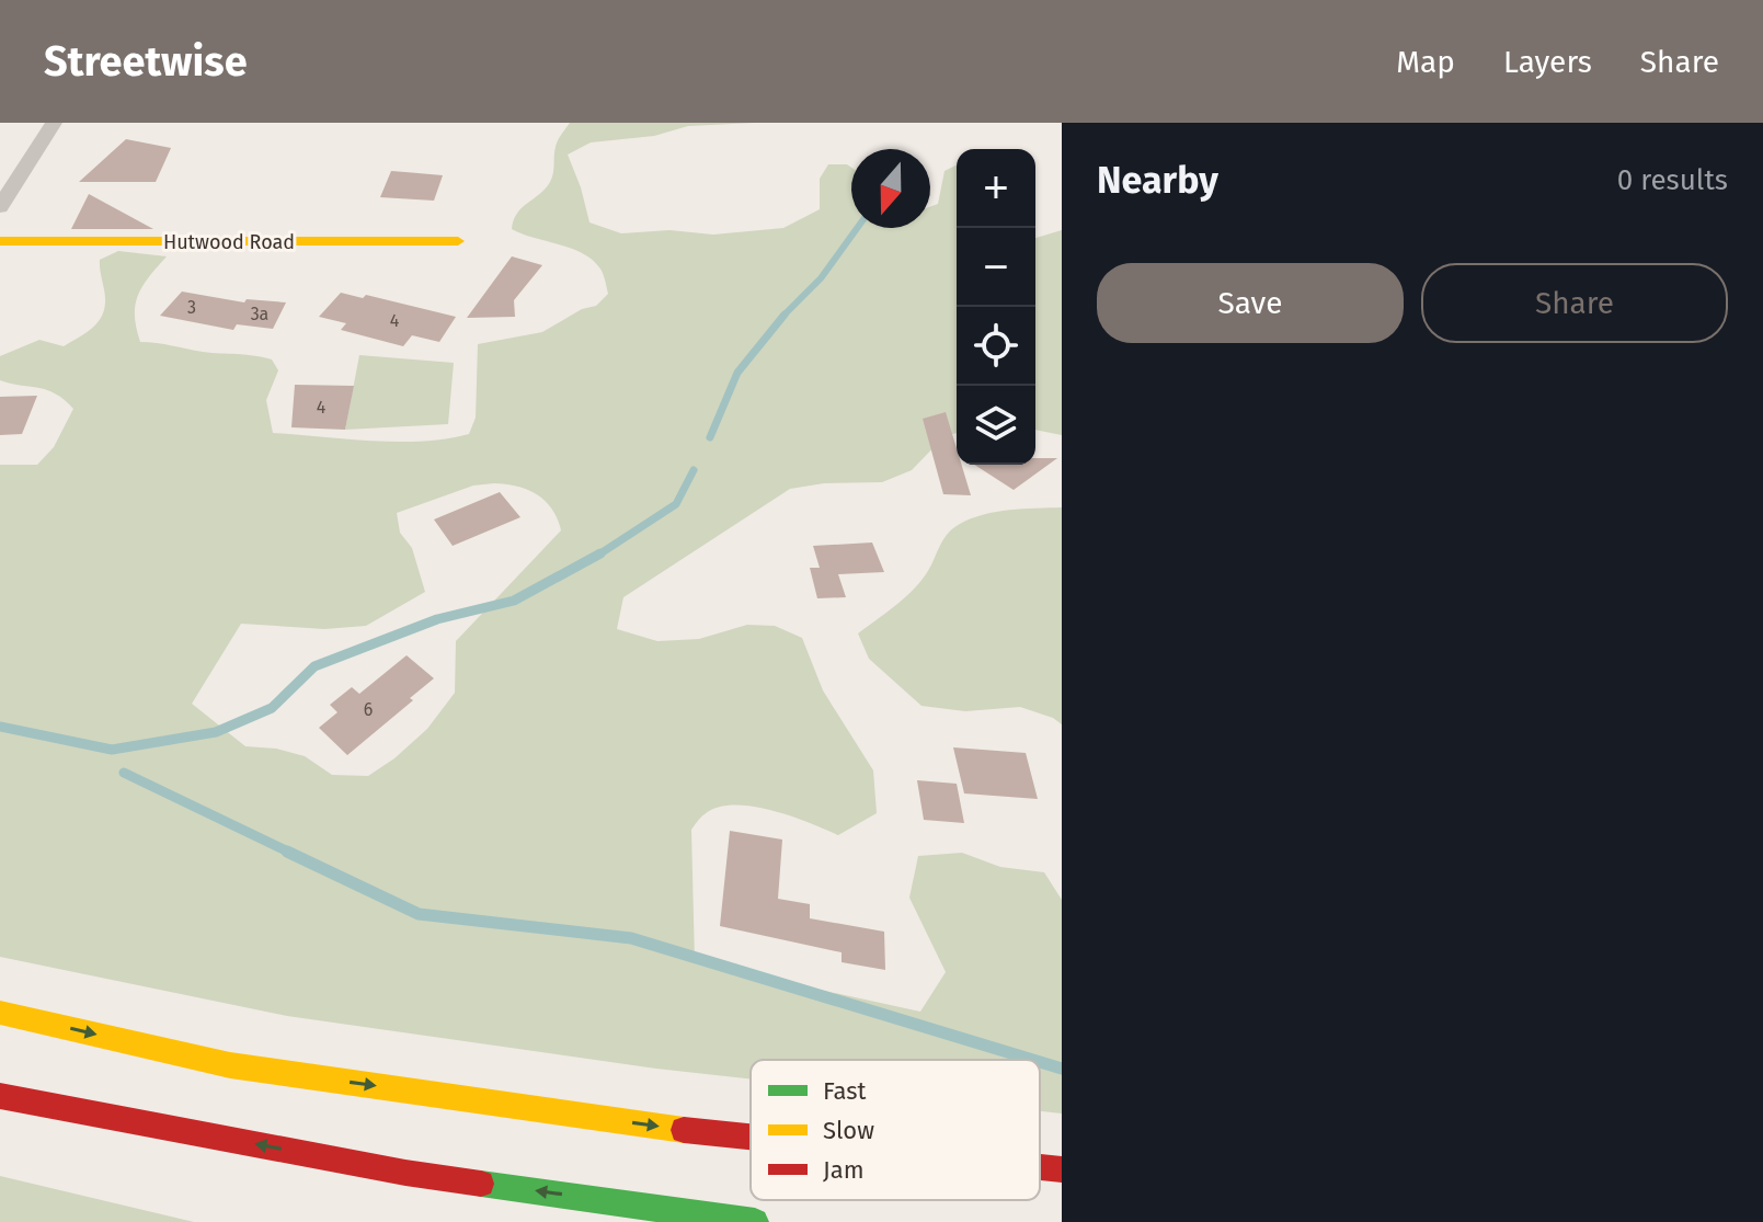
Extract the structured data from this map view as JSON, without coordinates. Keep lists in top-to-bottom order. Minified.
{"streets":{"main road":["Hutwood Road"]},"house_numbers":["3","3a","4","4","6"],"legend":["Fast","Slow","Jam"],"north":"bottom","page":{"header":"Streetwise","nav":["Map","Layers","Share"],"heading":["Nearby","0 results"],"map_buttons":["+","−"],"buttons":["Save","Share"]}}
